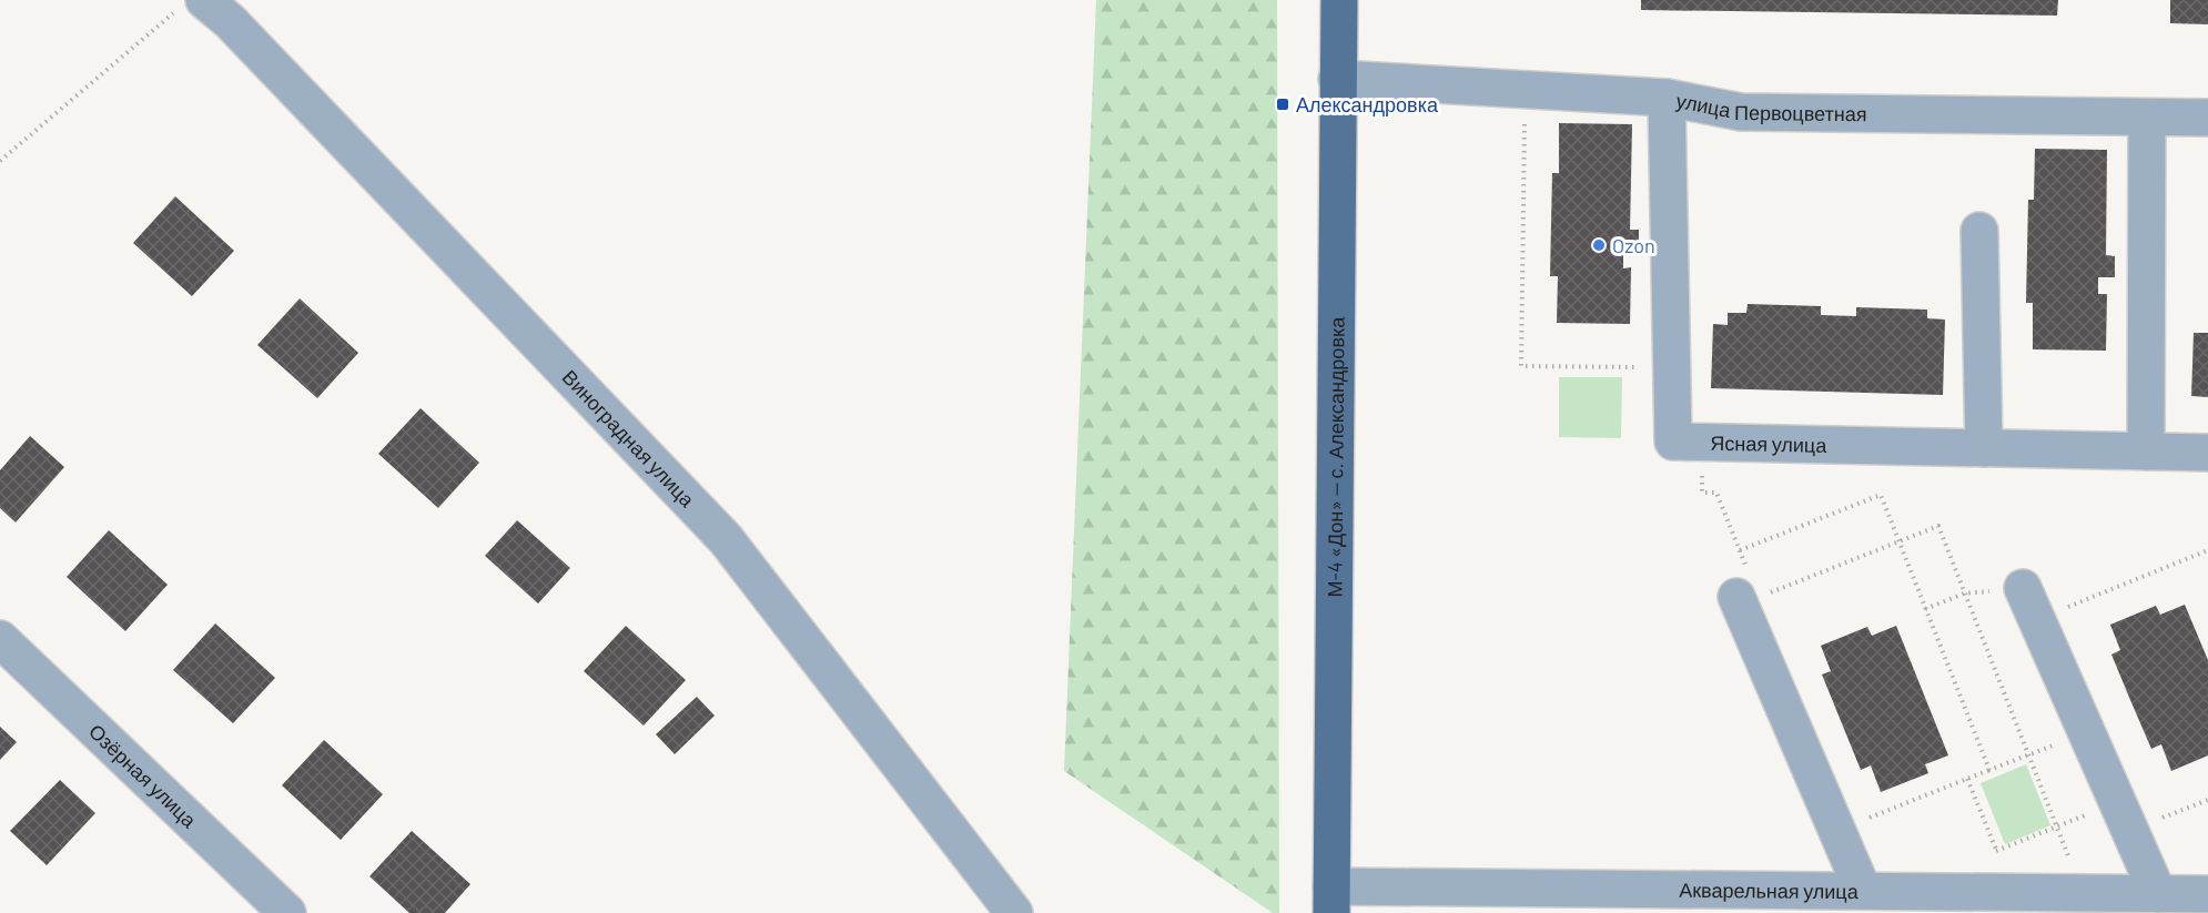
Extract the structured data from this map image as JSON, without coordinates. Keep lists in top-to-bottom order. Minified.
{"streets":{"main road":["М-4 «Дон» — с. Александровка"],"street":["улица Первоцветная","Виноградная улица","Ясная улица","Озёрная улица","Акварельная улица"]},"crossings":[["улица Первоцветная","Ясная улица"],["улица Первоцветная","М-4 «Дон» — с. Александровка"],["М-4 «Дон» — с. Александровка","Акварельная улица"]],"places":{"transit":["Александровка"],"other":["Ozon"]}}
